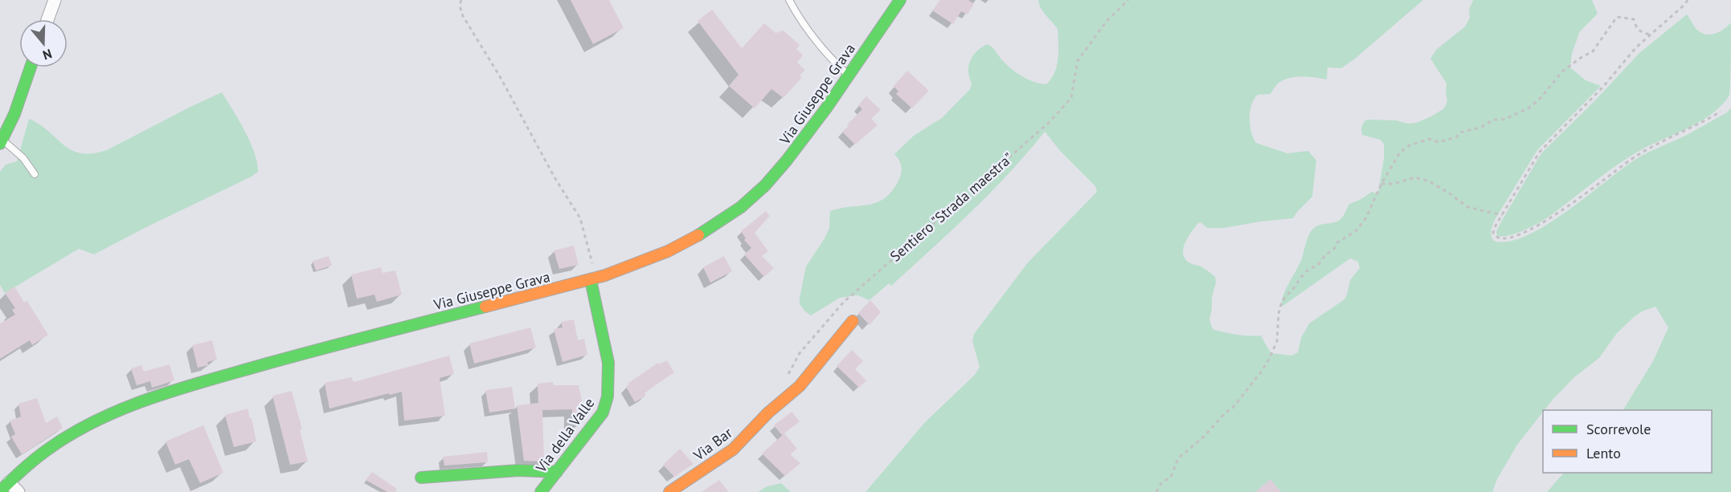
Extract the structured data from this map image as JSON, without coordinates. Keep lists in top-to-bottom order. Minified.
{"streets":{"main road":["Via Giuseppe Grava","Via della Valle","Via Bar"],"path":["Sentiero \"Strada maestra\""]},"crossings":[["Via Giuseppe Grava","Via della Valle"]],"legend":["Scorrevole","Lento"],"north":"bottom"}
